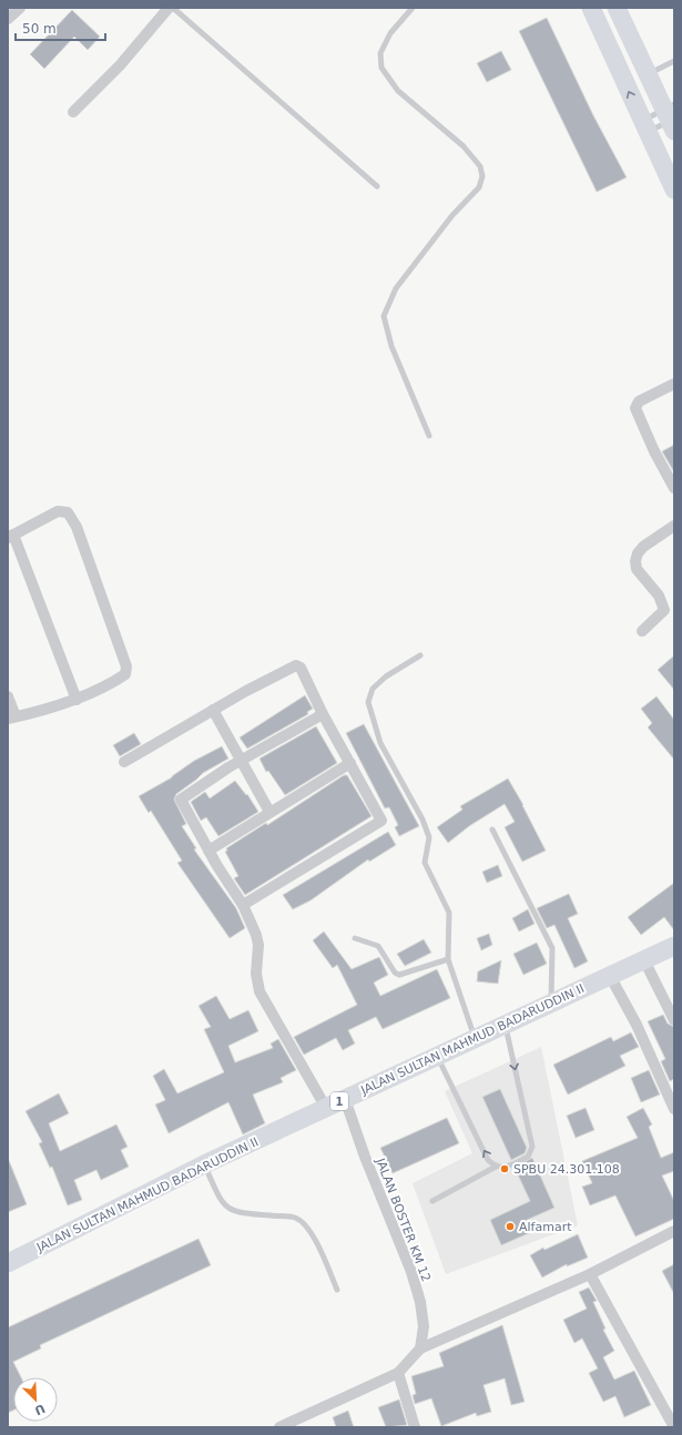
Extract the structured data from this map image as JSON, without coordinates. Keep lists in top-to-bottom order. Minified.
{"streets":{"highway":["JALAN SULTAN MAHMUD BADARUDDIN II","1"],"street":["JALAN BOSTER KM 12"]},"crossings":[["JALAN SULTAN MAHMUD BADARUDDIN II","JALAN BOSTER KM 12"]],"places":["SPBU 24.301.108","Alfamart"],"scale_bar":"50 m","north":"bottom right"}
